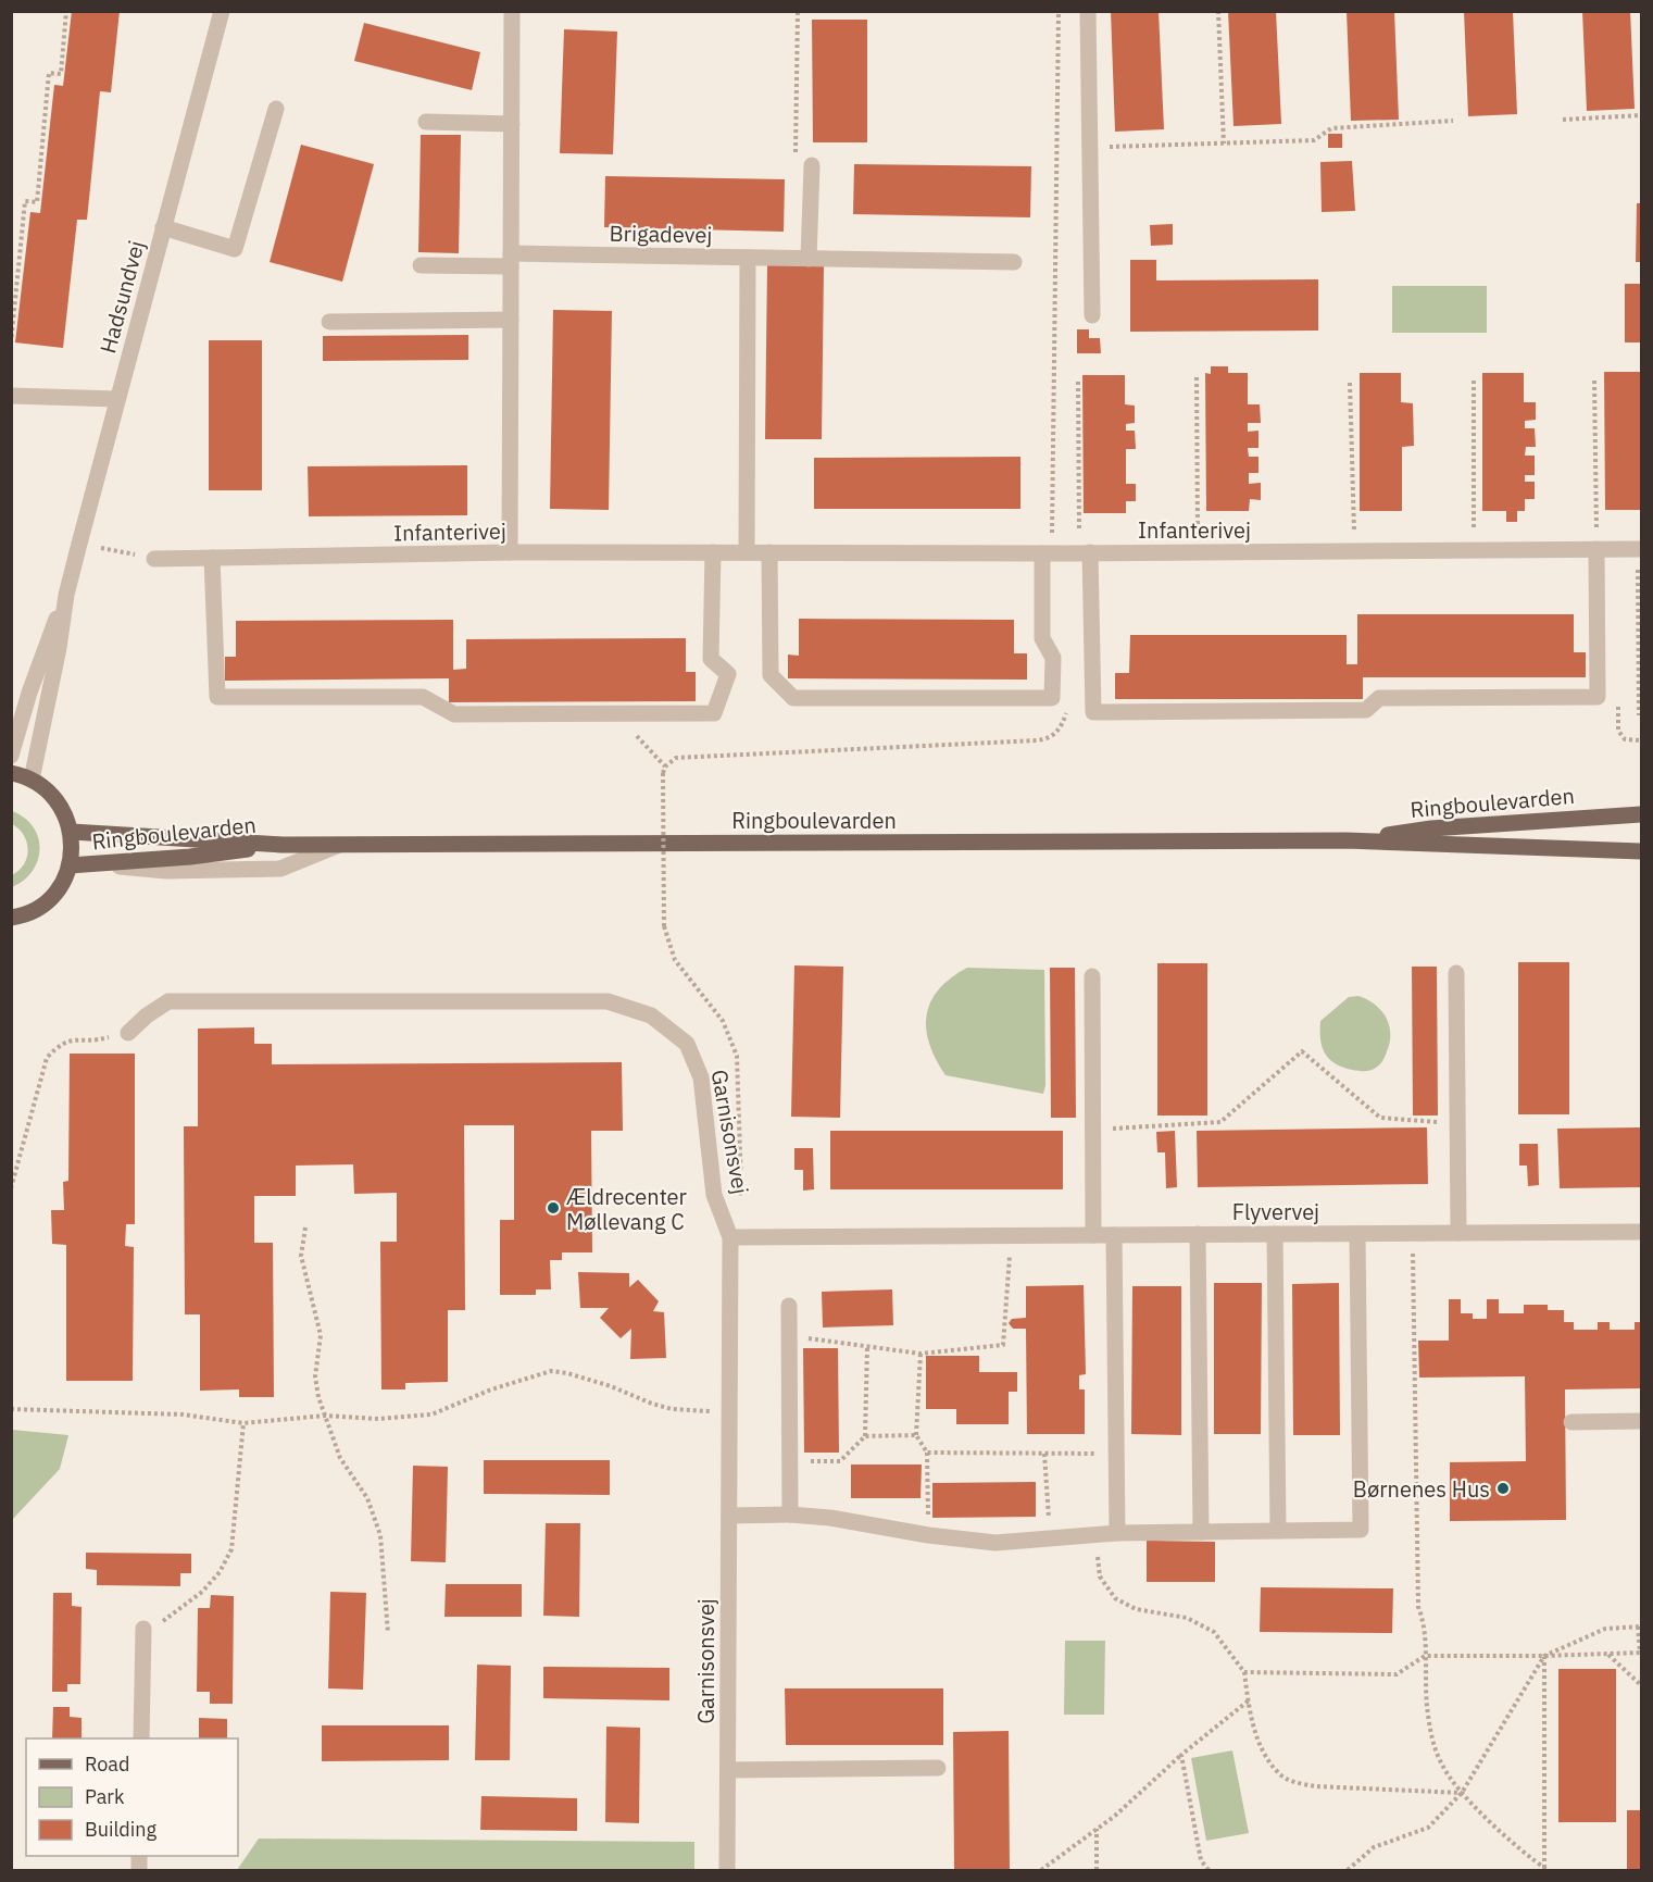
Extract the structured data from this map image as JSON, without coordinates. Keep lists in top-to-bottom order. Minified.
{"streets":{"main road":["Ringboulevarden"],"street":["Brigadevej","Hadsundvej","Infanterivej","Garnisonsvej","Flyvervej"]},"crossings":[["Garnisonsvej","Flyvervej"]],"places":["Ældrecenter Møllevang C","Børnenes Hus"],"legend":["Road","Park","Building"]}
